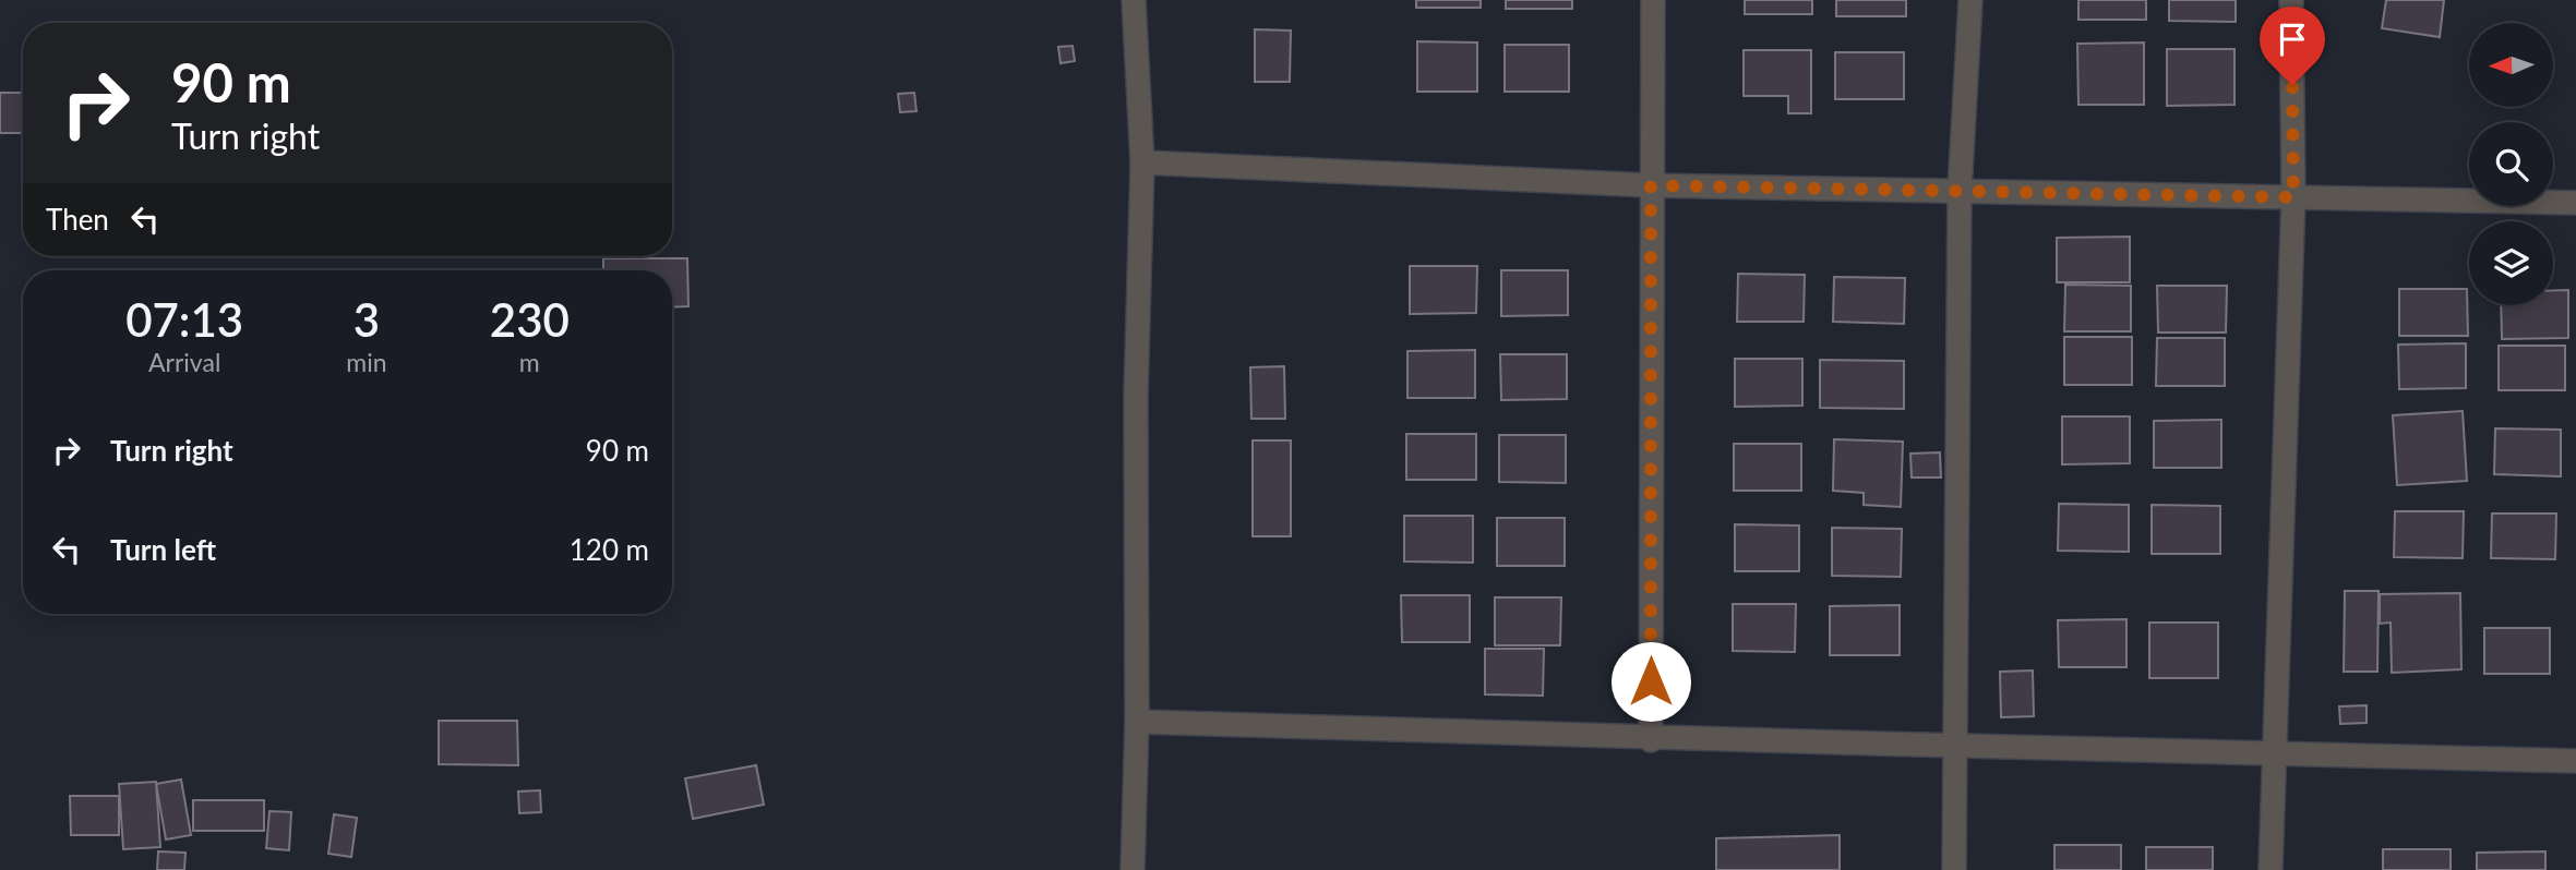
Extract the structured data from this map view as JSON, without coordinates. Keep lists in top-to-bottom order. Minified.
{"north":"left","page":{"turn":["90 m","Turn right"],"then":"Then","eta":["07:13","Arrival","3","min","230","m"],"list":[{"name":"Turn right","value":"90 m"},{"name":"Turn left","value":"120 m"}]}}
